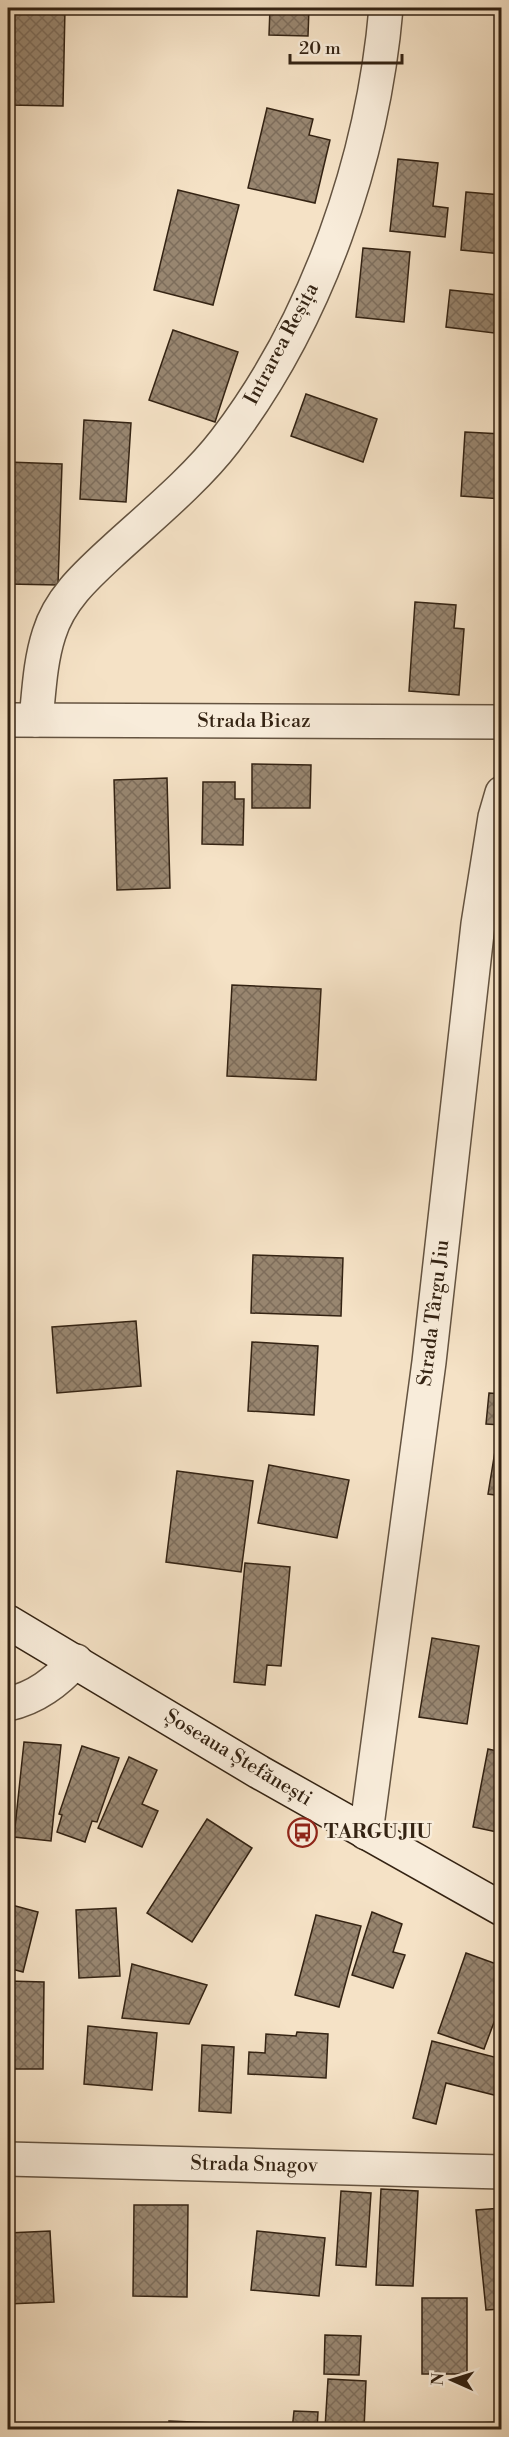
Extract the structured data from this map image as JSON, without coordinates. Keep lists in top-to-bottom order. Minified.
{"streets":{"street":["Intrarea Reșița","Strada Bicaz","Strada Târgu Jiu","Șoseaua Ștefănești","Strada Snagov"]},"crossings":[["Intrarea Reșița","Strada Bicaz"],["Strada Târgu Jiu","Șoseaua Ștefănești"]],"places":{"bus stop":["TARGU JIU"]},"scale_bar":"20 m","north":"left"}
